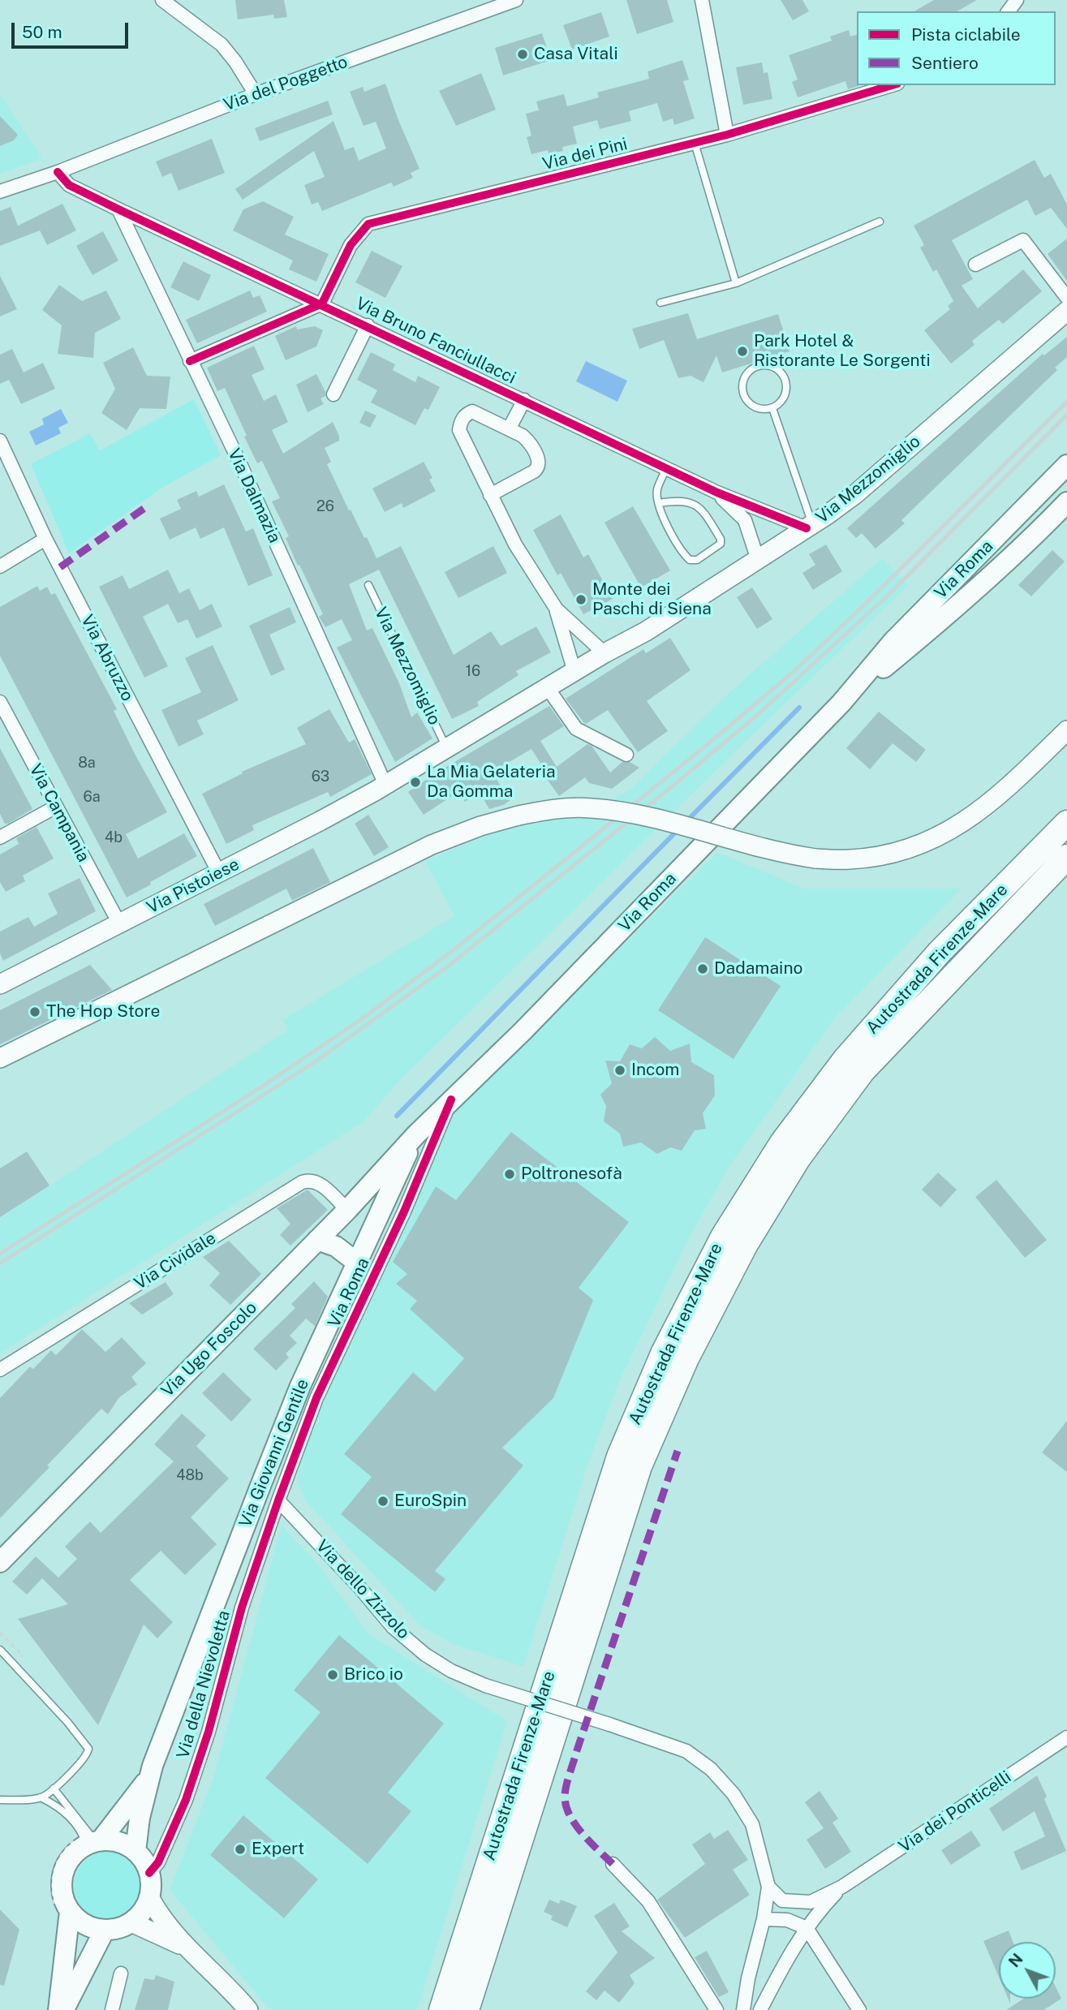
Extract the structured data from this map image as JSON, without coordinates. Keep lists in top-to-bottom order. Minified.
{"streets":{"highway":["Autostrada Firenze-Mare"],"main road":["Via Mezzomiglio","Via Roma","Via Pistoiese","Via Ugo Foscolo","Via Giovanni Gentile"],"street":["Via del Poggetto","Via dei Pini","Via Bruno Fanciullacci","Via Dalmazia","Via Abruzzo","Via Campania","Via Cividale","Via dello Zizzolo","Via della Nievoletta","Via dei Ponticelli"]},"crossings":[["Via del Poggetto","Via Bruno Fanciullacci"],["Via dei Pini","Via Bruno Fanciullacci"],["Via Bruno Fanciullacci","Via Mezzomiglio"],["Via Bruno Fanciullacci","Via Dalmazia"],["Via Mezzomiglio","Via Dalmazia"],["Via Mezzomiglio","Via Pistoiese"],["Via Dalmazia","Via Pistoiese"],["Via Roma","Via Ugo Foscolo"],["Via Roma","Via Giovanni Gentile"],["Via Roma","Via dello Zizzolo"],["Via Roma","Via della Nievoletta"],["Via Abruzzo","Via Pistoiese"],["Via Campania","Via Pistoiese"],["Via Cividale","Via Ugo Foscolo"],["Via Ugo Foscolo","Via Giovanni Gentile"],["Via dello Zizzolo","Via della Nievoletta"]],"places":["Casa Vitali","Park Hotel & Ristorante Le Sorgenti","Monte dei Paschi di Siena","La Mia Gelateria Da Gomma","Dadamaino","The Hop Store","Incom","Poltronesofà","EuroSpin","Brico io","Expert"],"house_numbers":["26","16","8a","63","6a","4b","48b"],"legend":["Pista ciclabile","Sentiero"],"scale_bar":"50 m","north":"top left"}
